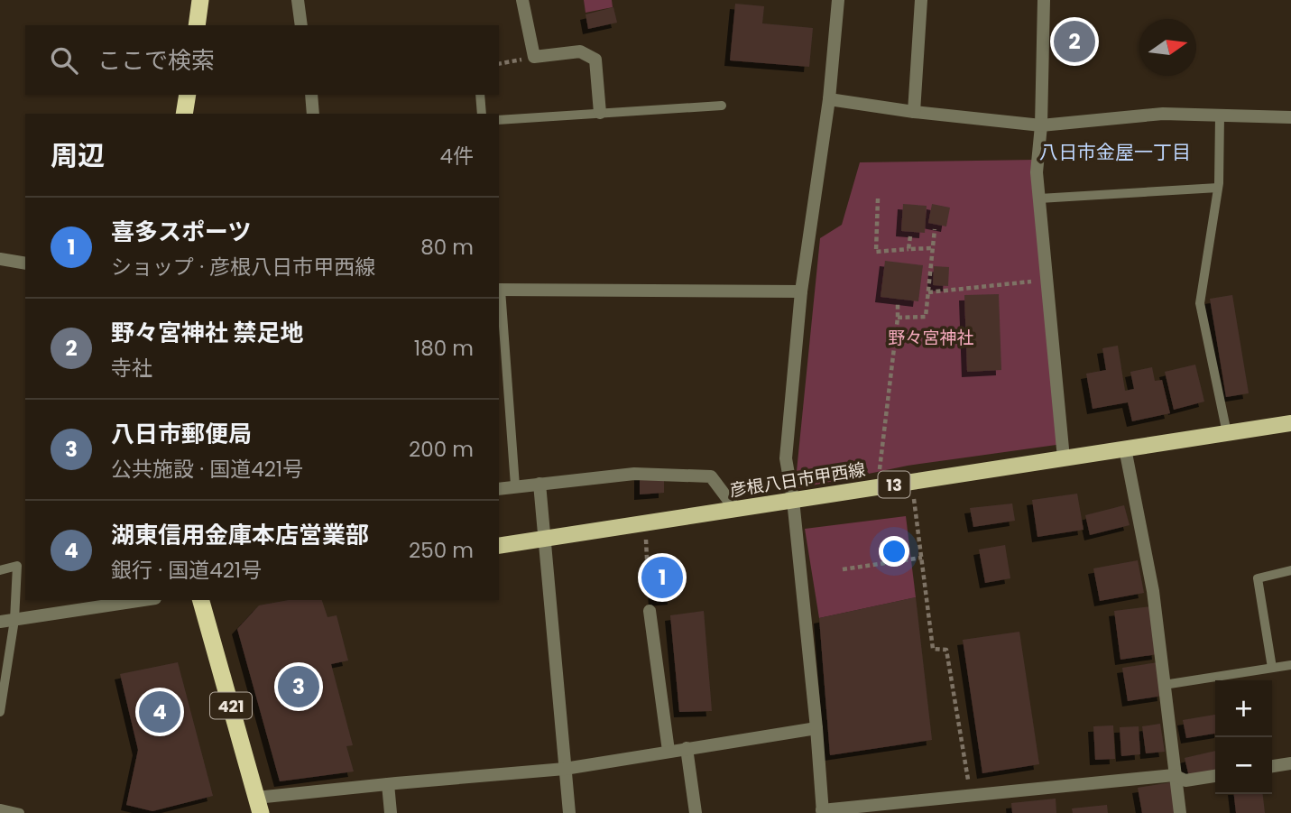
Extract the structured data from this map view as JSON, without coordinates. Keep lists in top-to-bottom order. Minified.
{"streets":{"highway":["421"],"main road":["彦根八日市甲西線","13"]},"districts":["八日市金屋一丁目"],"parks":["野々宮神社"],"north":"right","page":{"pins":["2","1","3","4"],"search":"ここで検索","heading":["周辺","4件"],"list":[{"mark":"1","name":"喜多スポーツ","note":"ショップ · 彦根八日市甲西線","value":"80 m"},{"mark":"2","name":"野々宮神社 禁足地","note":"寺社","value":"180 m"},{"mark":"3","name":"八日市郵便局","note":"公共施設 · 国道421号","value":"200 m"},{"mark":"4","name":"湖東信用金庫本店営業部","note":"銀行 · 国道421号","value":"250 m"}],"map_buttons":["+","−"]}}
